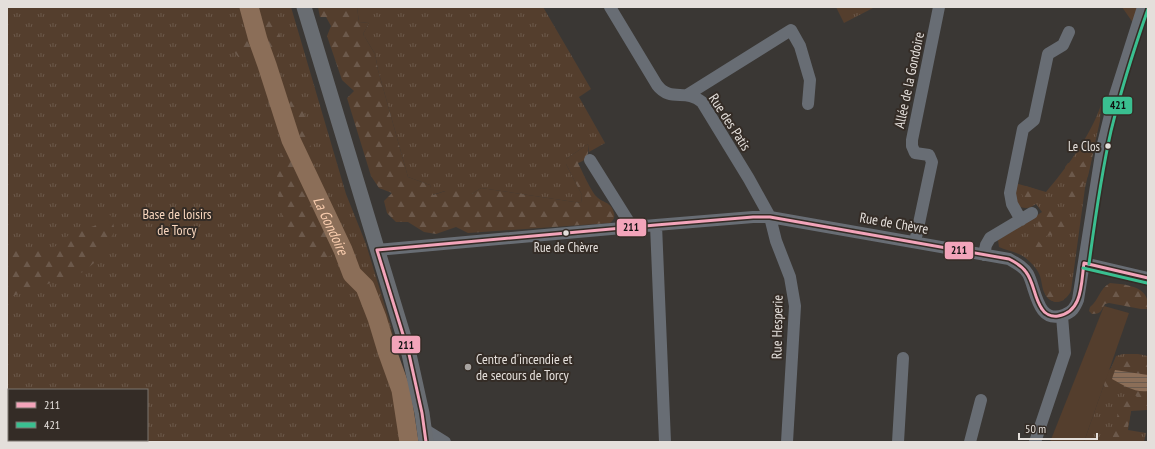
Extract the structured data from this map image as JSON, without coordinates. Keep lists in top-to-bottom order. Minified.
{"streets":{"street":["Allée de la Gondoire","Rue des Patis","Rue de Chèvre","Rue Hesperie"]},"crossings":[["Allée de la Gondoire","Rue de Chèvre"],["Rue des Patis","Rue de Chèvre"],["Rue des Patis","Rue Hesperie"],["Rue de Chèvre","Rue Hesperie"]],"water":["La Gondoire"],"parks":["Base de loisirs de Torcy"],"places":["Le Clos","Rue de Chèvre","Centre d'incendie et de secours de Torcy"],"lines":["transit line 421","transit line 211"],"legend":["211","421"],"scale_bar":"50 m"}
